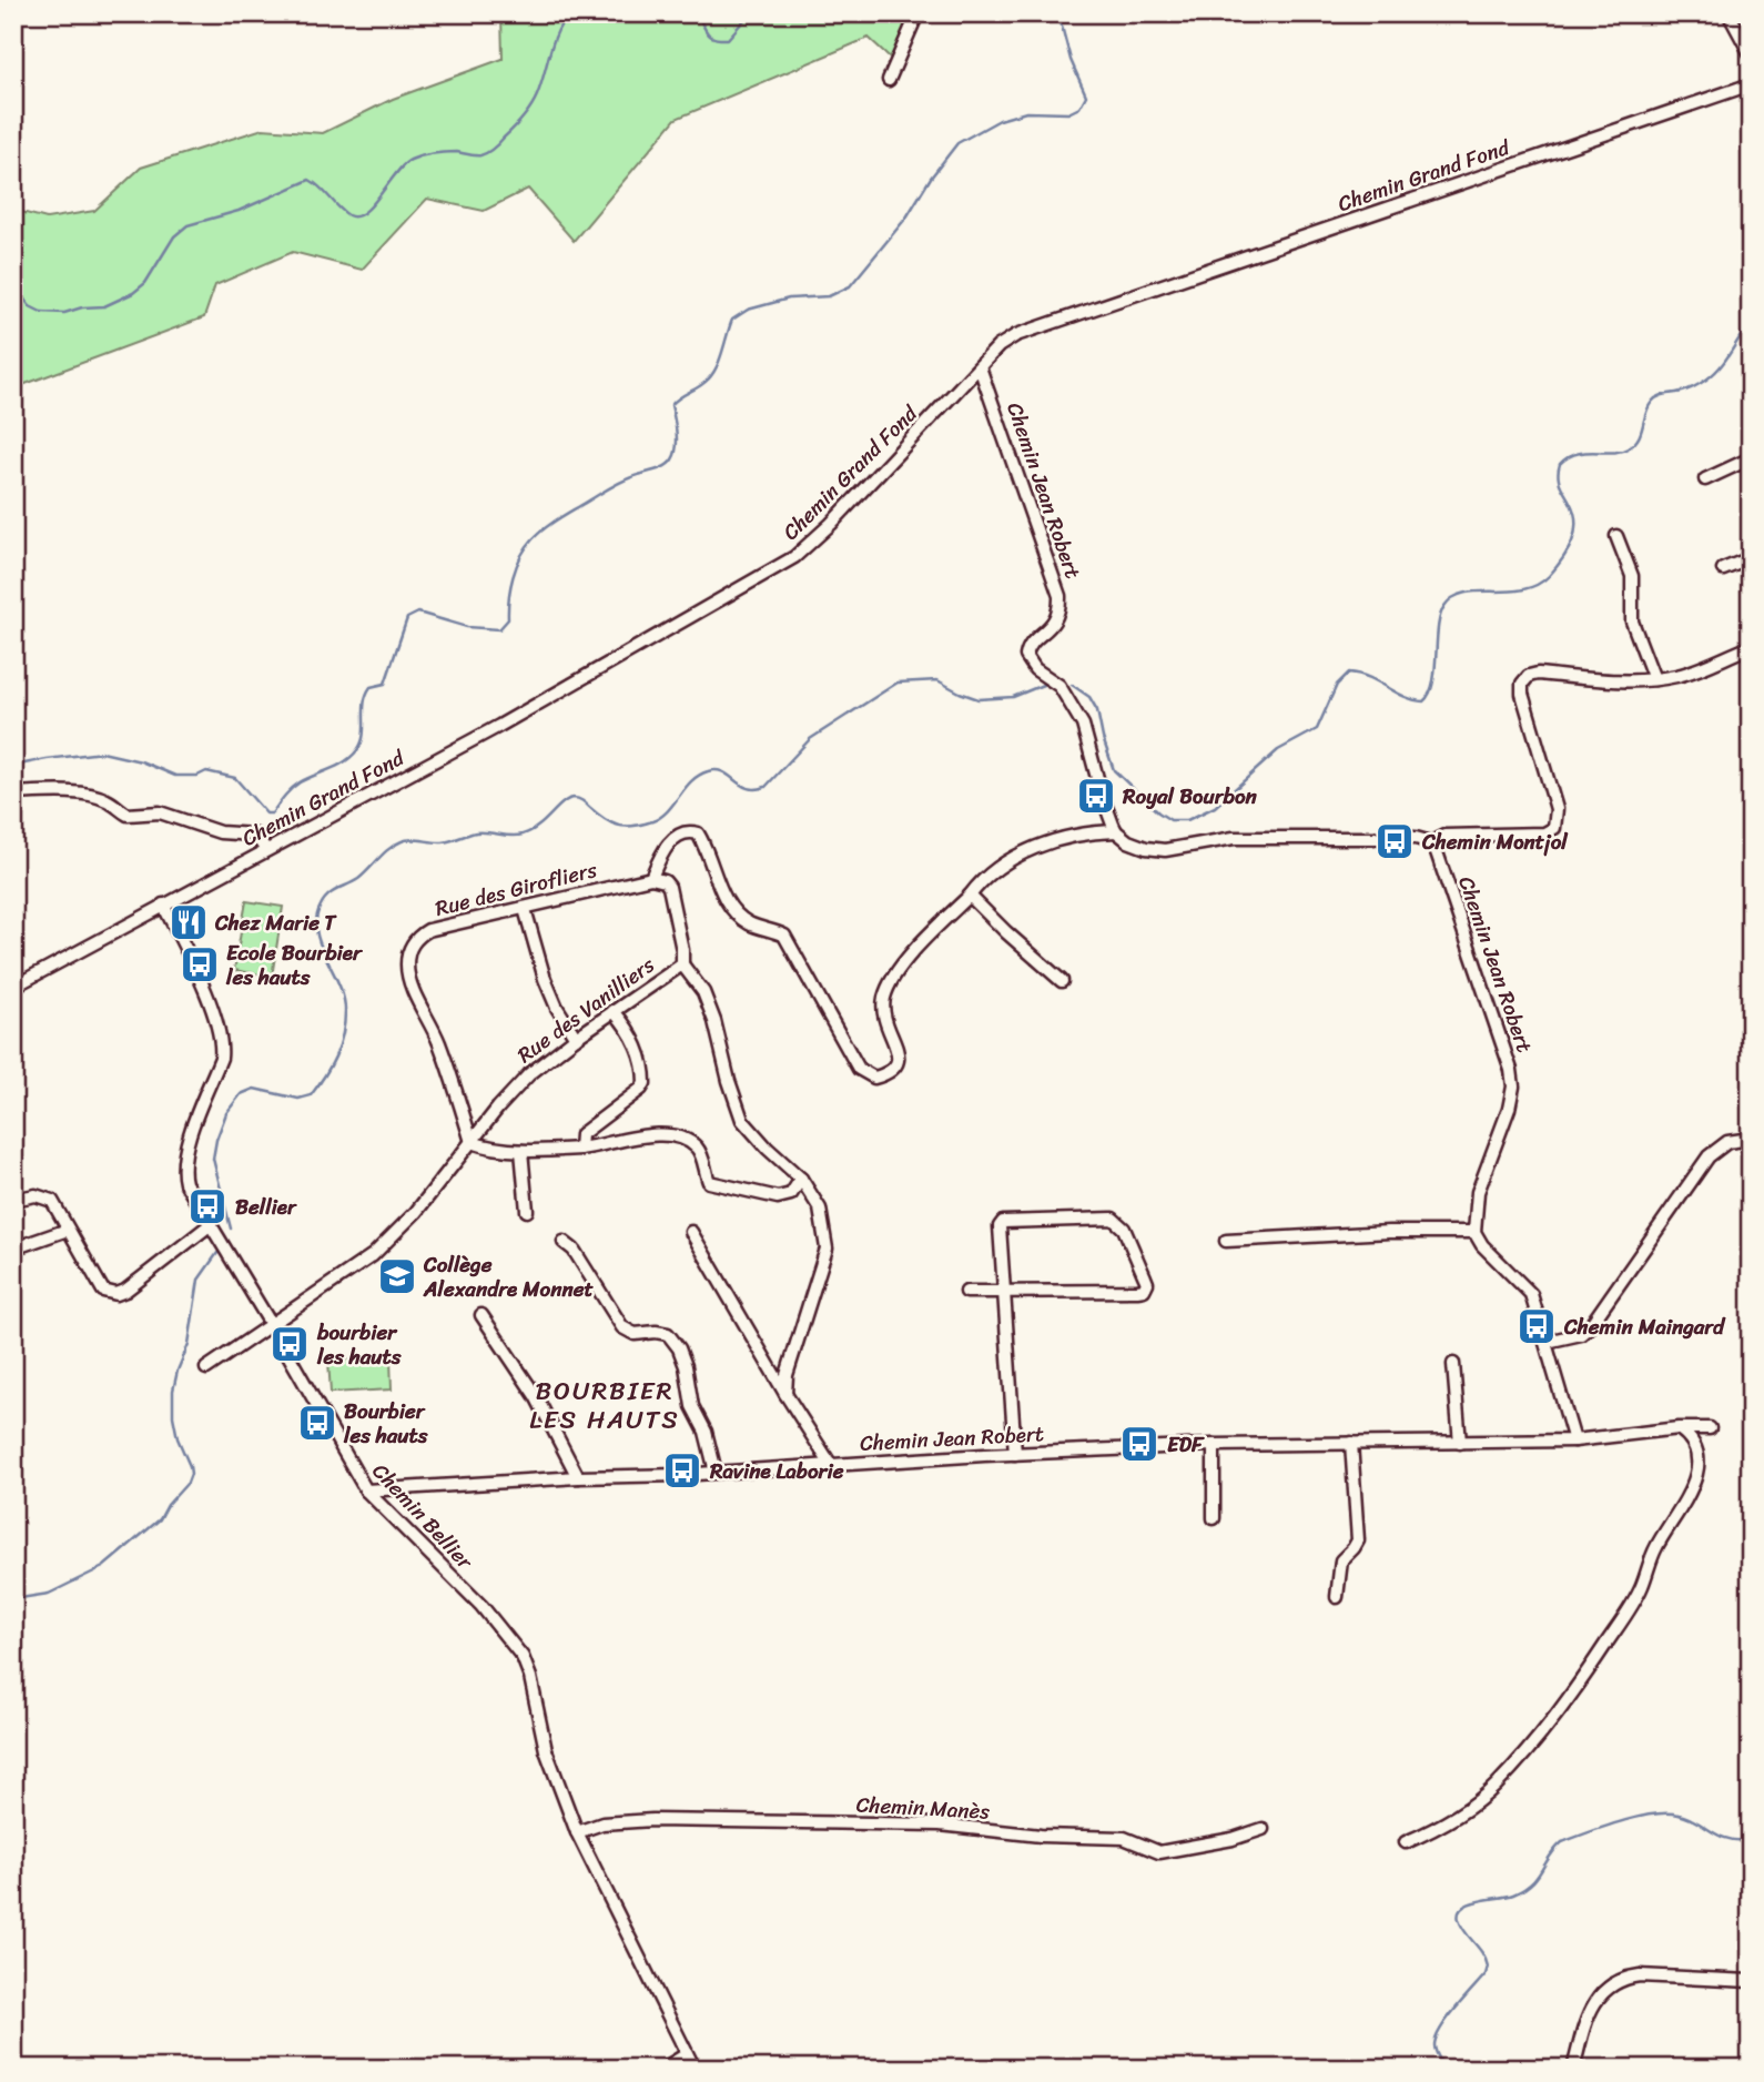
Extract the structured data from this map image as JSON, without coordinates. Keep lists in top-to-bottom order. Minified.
{"streets":{"street":["Chemin Grand Fond","Chemin Jean Robert","Rue des Girofliers","Rue des Vanilliers","Chemin Bellier","Chemin Manès"]},"crossings":[["Chemin Grand Fond","Chemin Jean Robert"],["Chemin Grand Fond","Chemin Bellier"],["Chemin Jean Robert","Chemin Bellier"],["Rue des Girofliers","Rue des Vanilliers"],["Rue des Vanilliers","Chemin Bellier"],["Chemin Bellier","Chemin Manès"]],"districts":["BOURBIER LES HAUTS"],"places":{"bus stop":["Royal Bourbon","Chemin Montjol","Ecole Bourbier les hauts","Bellier","Chemin Maingard","bourbier les hauts","Bourbier les hauts","EDF","Ravine Laborie"],"restaurant":["Chez Marie T"],"school or university":["Collège Alexandre Monnet"]}}
